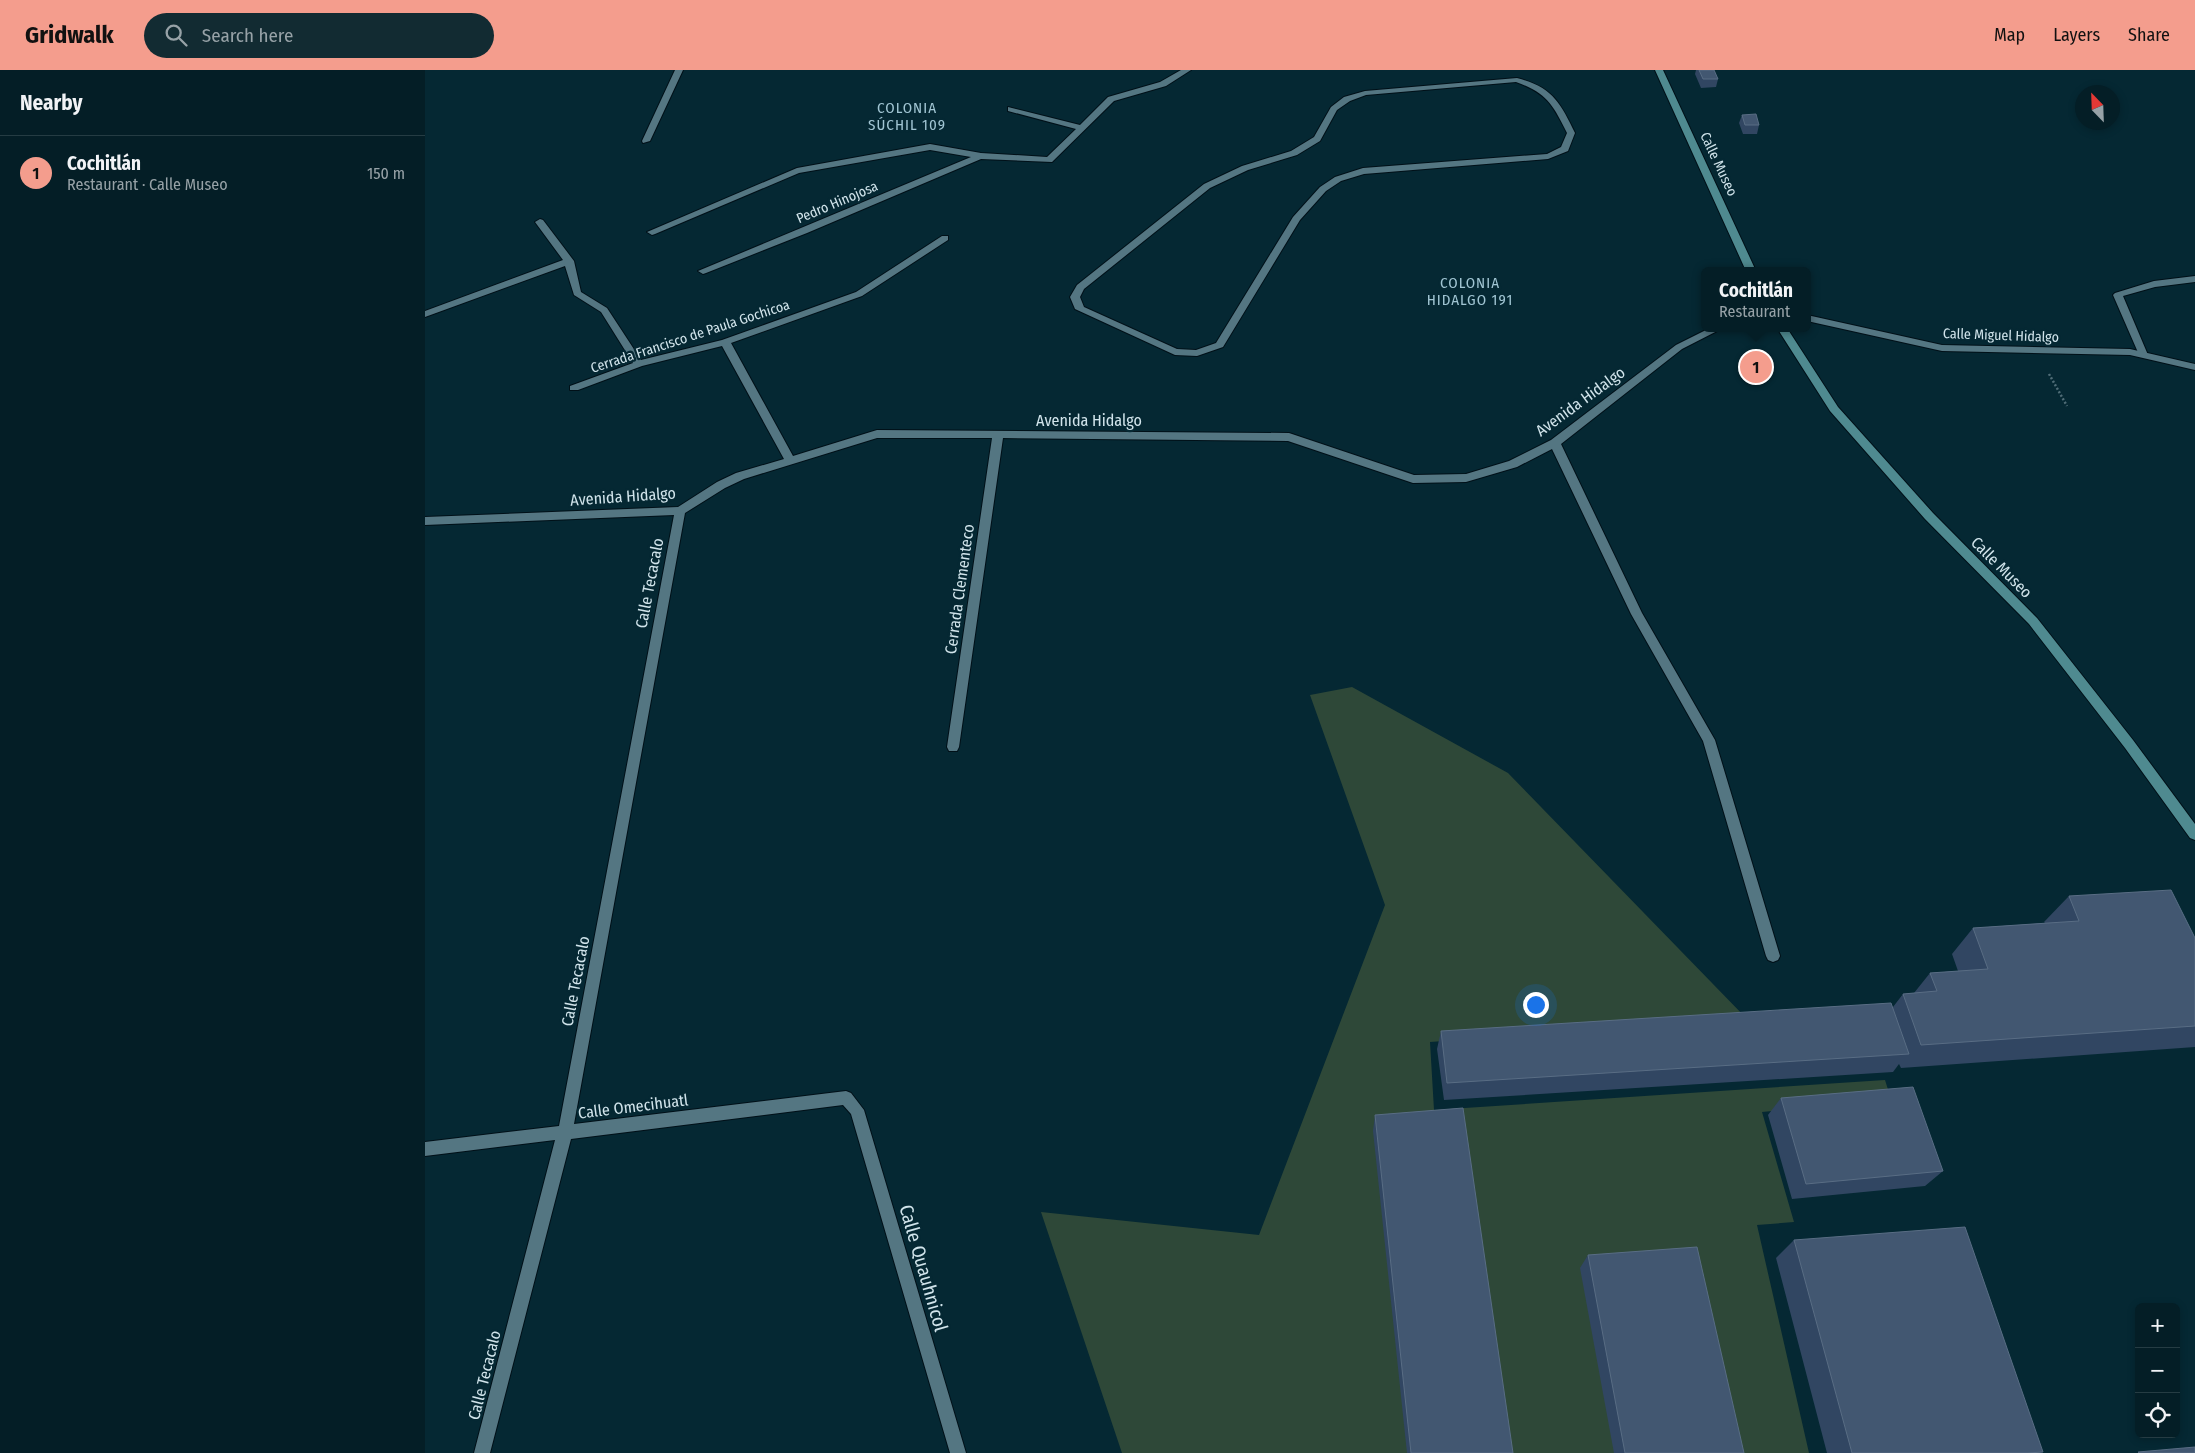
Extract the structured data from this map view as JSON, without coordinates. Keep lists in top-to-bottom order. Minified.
{"streets":{"street":["Calle Museo","Pedro Hinojosa","Calle Miguel Hidalgo","Cerrada Francisco de Paula Gochicoa","Avenida Hidalgo","Calle Tecacalo","Cerrada Clementeco","Calle Omecihuatl","Calle Quauhnicol"]},"crossings":[["Avenida Hidalgo","Calle Tecacalo"],["Avenida Hidalgo","Cerrada Clementeco"],["Calle Tecacalo","Calle Omecihuatl"],["Calle Omecihuatl","Calle Quauhnicol"]],"districts":["COLONIA SÚCHIL 109","COLONIA HIDALGO 191"],"north":"top left","page":{"header":"Gridwalk","search":"Search here","nav":["Map","Layers","Share"],"heading":"Nearby","list":[{"mark":"1","name":"Cochitlán","note":"Restaurant · Calle Museo","value":"150 m"}],"popup":["Cochitlán","Restaurant"],"pins":"1","map_buttons":["+","−"]}}
